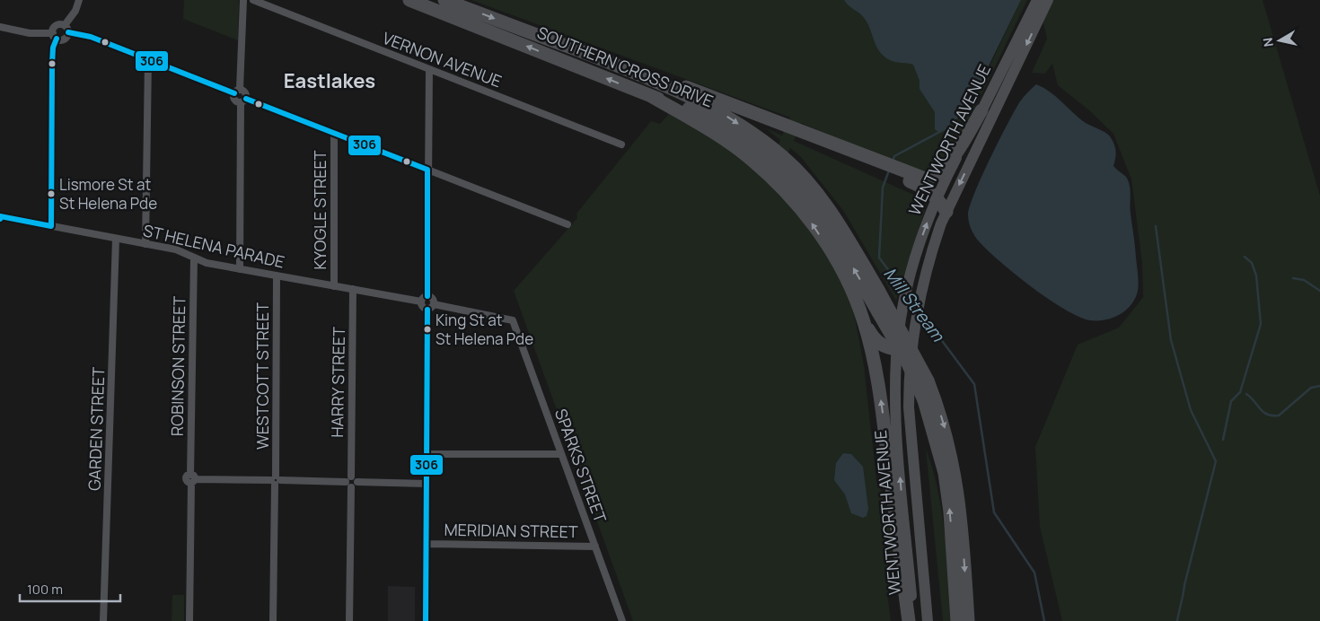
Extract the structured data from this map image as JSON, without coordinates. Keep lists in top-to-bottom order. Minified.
{"streets":{"highway":["SOUTHERN CROSS DRIVE"],"main road":["WENTWORTH AVENUE"],"street":["VERNON AVENUE","KYOGLE STREET","ST HELENA PARADE","ROBINSON STREET","WESTCOTT STREET","HARRY STREET","GARDEN STREET","SPARKS STREET","MERIDIAN STREET"]},"crossings":[["KYOGLE STREET","ST HELENA PARADE"],["ST HELENA PARADE","ROBINSON STREET"],["ST HELENA PARADE","WESTCOTT STREET"],["ST HELENA PARADE","HARRY STREET"],["ST HELENA PARADE","GARDEN STREET"],["SPARKS STREET","MERIDIAN STREET"]],"districts":["Eastlakes"],"water":["Mill Stream"],"places":["Lismore St at St Helena Pde","King St at St Helena Pde"],"lines":["transit line 306"],"scale_bar":"100 m","north":"left"}
